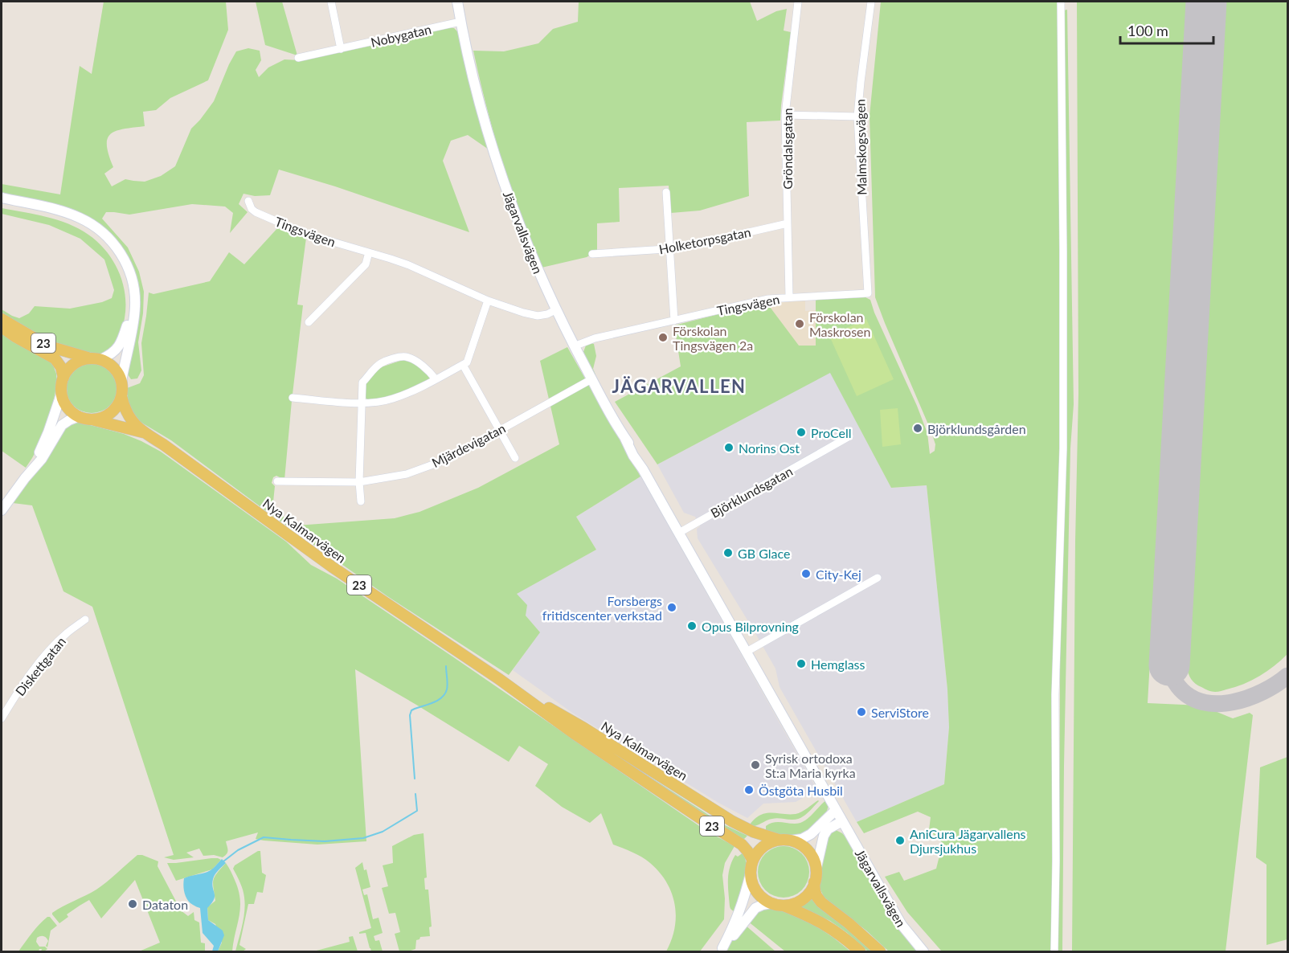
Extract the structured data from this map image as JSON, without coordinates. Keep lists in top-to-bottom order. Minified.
{"streets":{"main road":["23","Nya Kalmarvägen"],"street":["Nobygatan","Malmskogsvägen","Gröndalsgatan","Tingsvägen","Jägarvallsvägen","Holketorpsgatan","Mjärdevigatan","Björklundsgatan","Diskettgatan"]},"crossings":[["Nobygatan","Jägarvallsvägen"],["Malmskogsvägen","Tingsvägen"],["Gröndalsgatan","Tingsvägen"],["Gröndalsgatan","Holketorpsgatan"],["Tingsvägen","Jägarvallsvägen"],["Jägarvallsvägen","Mjärdevigatan"],["Jägarvallsvägen","Björklundsgatan"],["23","Nya Kalmarvägen"]],"districts":["JÄGARVALLEN"],"places":["Förskolan Maskrosen","Förskolan Tingsvägen 2a","Björklundsgården","ProCell","Norins Ost","GB Glace","City-Kej","Forsbergs fritidscenter verkstad","Opus Bilprovning","Hemglass","ServiStore","Syrisk ortodoxa St:a Maria kyrka","Östgöta Husbil","AniCura Jägarvallens Djursjukhus","Dataton"],"scale_bar":"100 m"}
